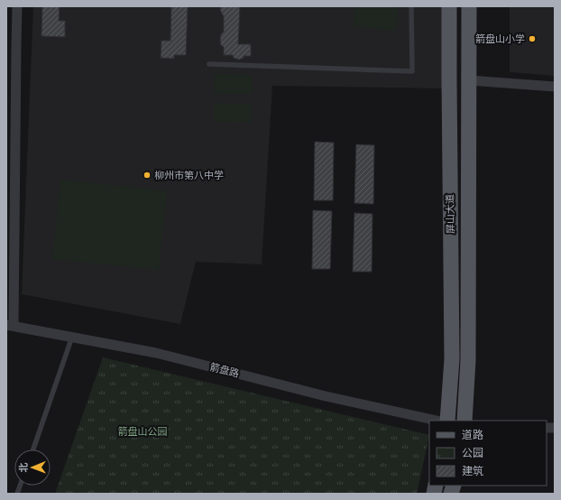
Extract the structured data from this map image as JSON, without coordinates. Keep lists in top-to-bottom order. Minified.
{"streets":{"main road":["屏山大道"],"street":["箭盘路"]},"parks":["箭盘山公园"],"places":["箭盘山小学","柳州市第八中学"],"legend":["道路","公园","建筑"],"north":"left"}
